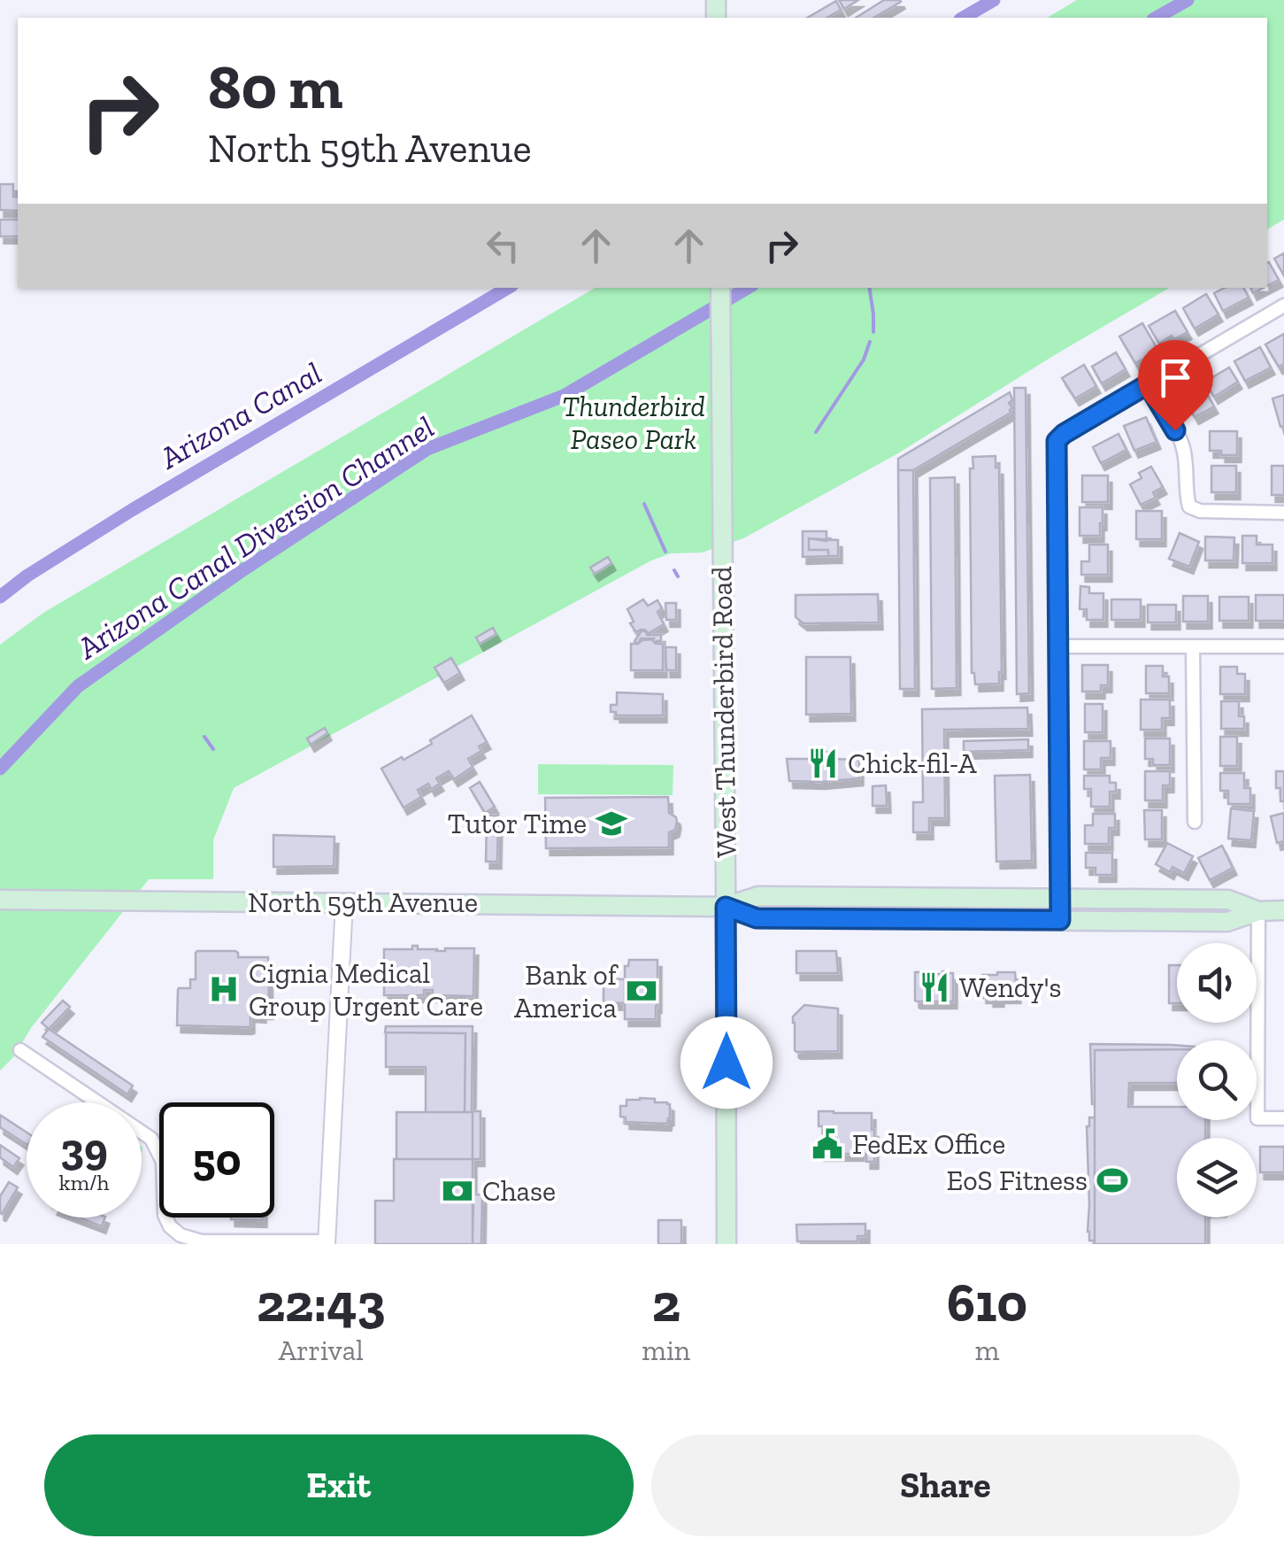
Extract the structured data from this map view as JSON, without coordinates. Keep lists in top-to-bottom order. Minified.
{"streets":{"main road":["West Thunderbird Road","North 59th Avenue"]},"crossings":[["West Thunderbird Road","North 59th Avenue"]],"water":["Arizona Canal","Arizona Canal Diversion Channel"],"parks":["Thunderbird Paseo Park"],"places":{"restaurant":["Chick-fil-A","Wendy's"],"school or university":["Tutor Time"],"hospital":["Cignia Medical Group Urgent Care"],"bank":["Bank of America","Chase"],"public building":["FedEx Office"],"sports":["EoS Fitness"]},"page":{"turn":["80 m","North 59th Avenue"],"speed":"39 km/h","limit":"50","eta":["22:43","Arrival","2","min","610","m"],"buttons":["Exit","Share"]}}
